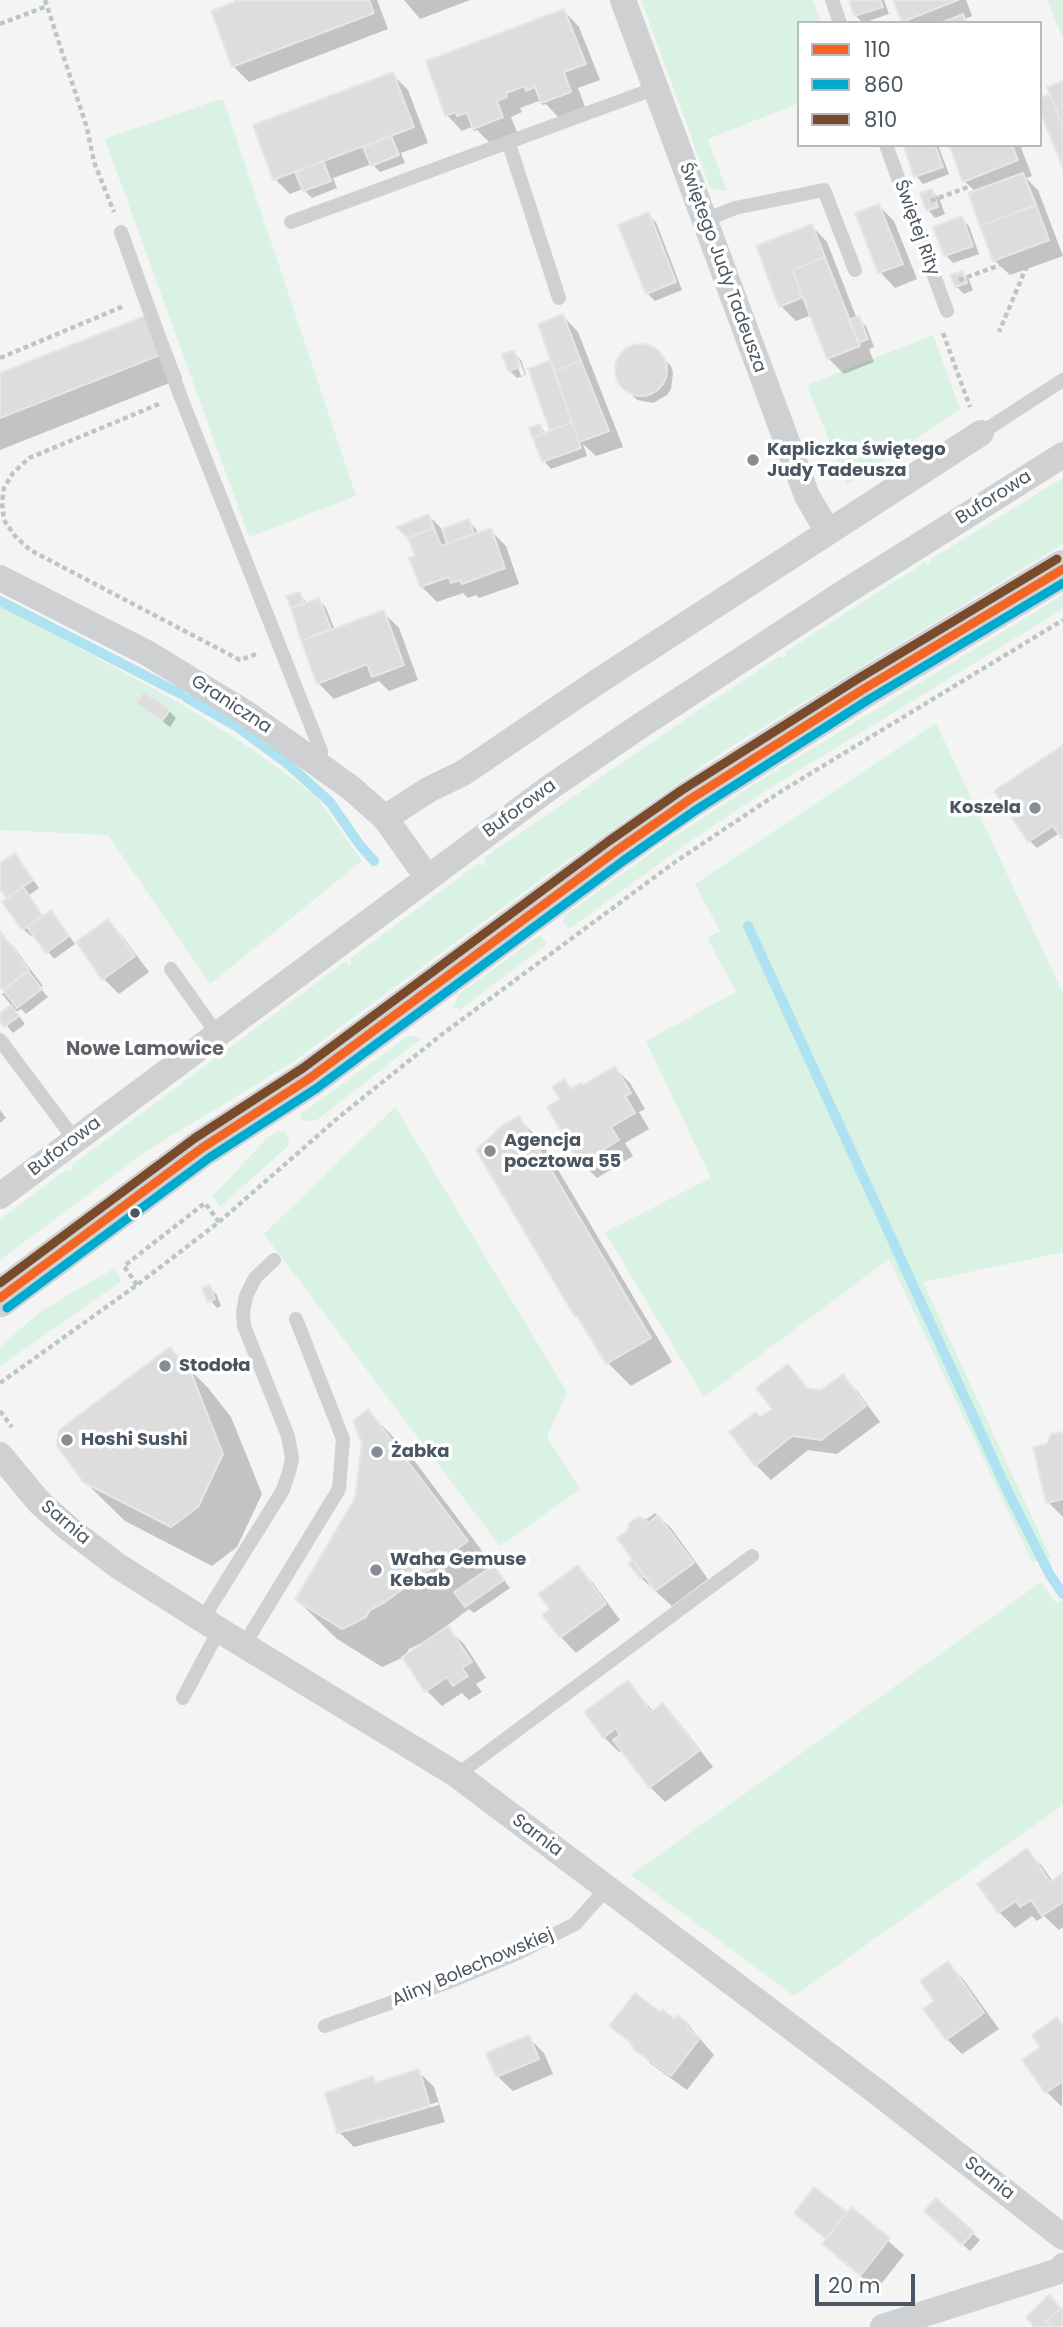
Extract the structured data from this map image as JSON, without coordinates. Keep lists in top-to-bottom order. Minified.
{"streets":{"street":["Świętego Judy Tadeusza","Buforowa","Graniczna","Sarnia"],"lane":["Świętej Rity","Aliny Bolechowskiej"]},"crossings":[["Buforowa","Graniczna"],["Sarnia","Aliny Bolechowskiej"]],"districts":["Nowe Lamowice"],"places":["Kapliczka świętego Judy Tadeusza","Koszela","Agencja pocztowa 55","Stodoła","Hoshi Sushi","Żabka","Waha Gemuse Kebab"],"lines":["transit line 810","transit line 110","transit line 860"],"legend":["110","860","810"],"scale_bar":"20 m"}
